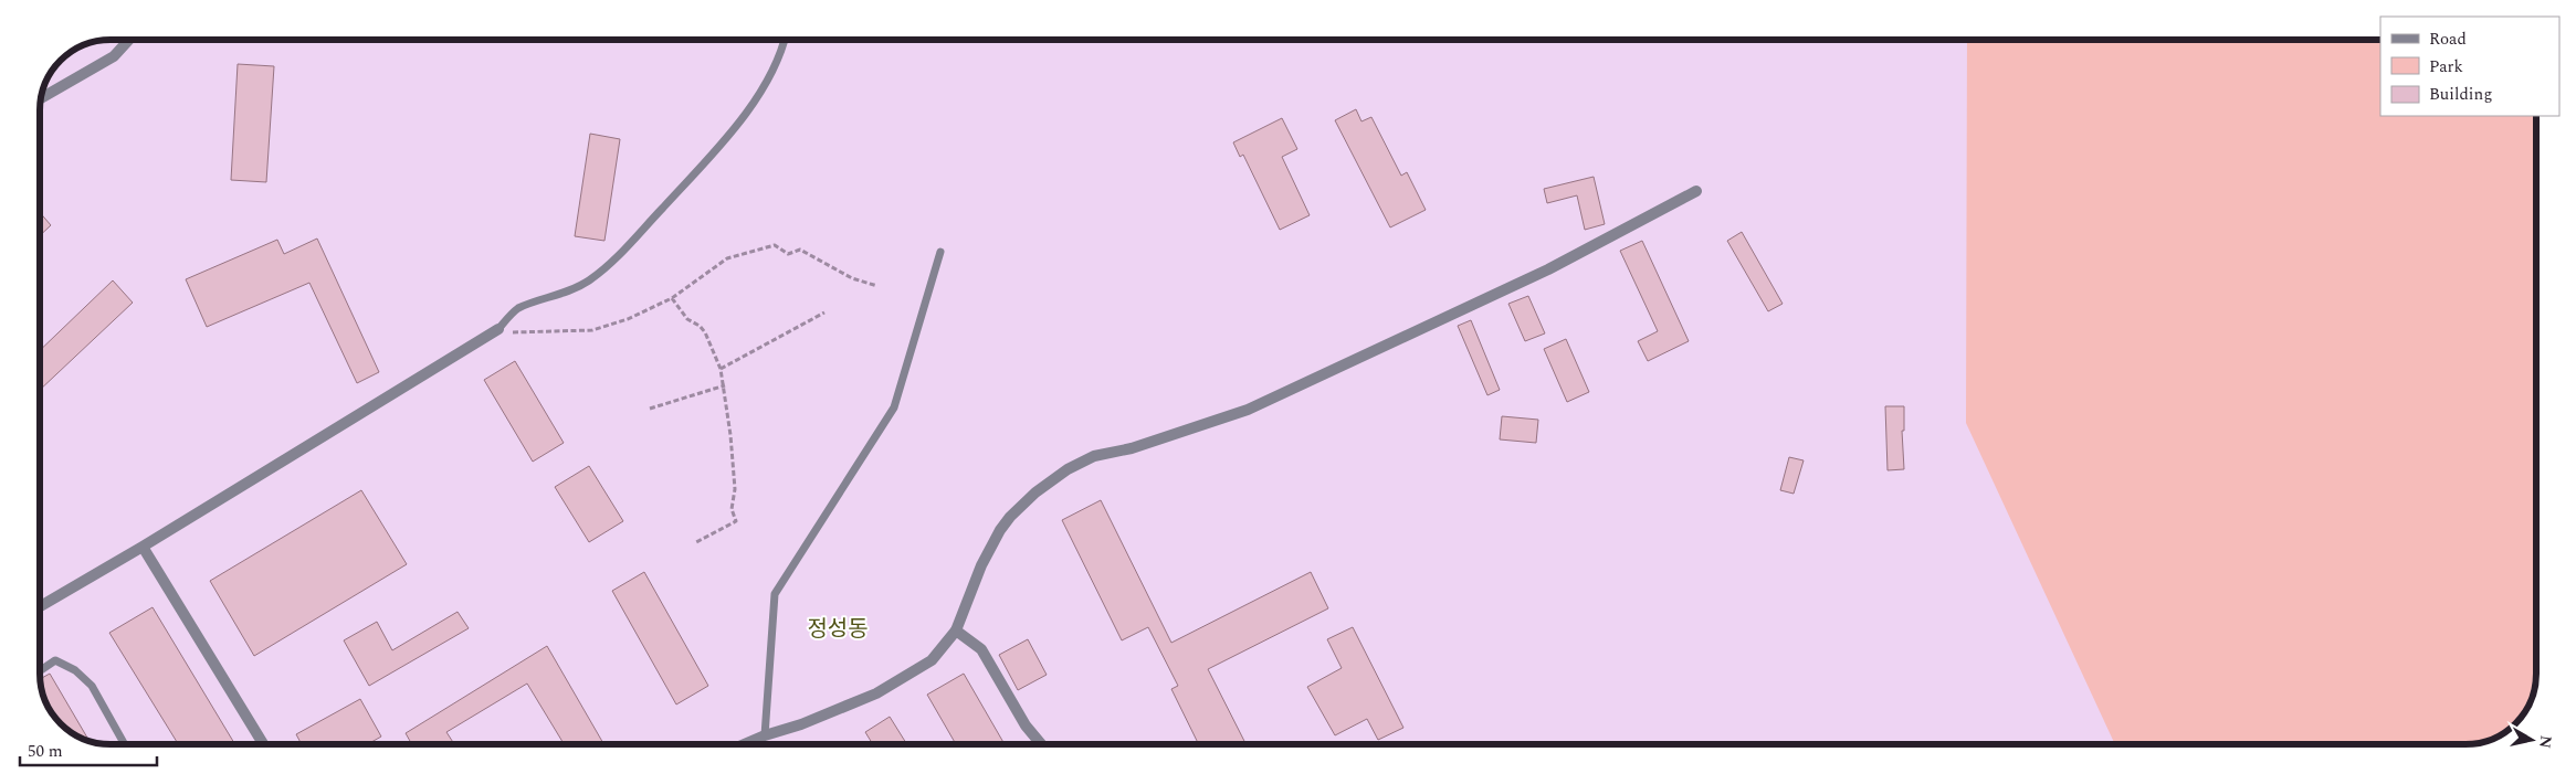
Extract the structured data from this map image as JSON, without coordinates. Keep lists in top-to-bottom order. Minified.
{"districts":["정성동"],"legend":["Road","Park","Building"],"scale_bar":"50 m","north":"right"}
